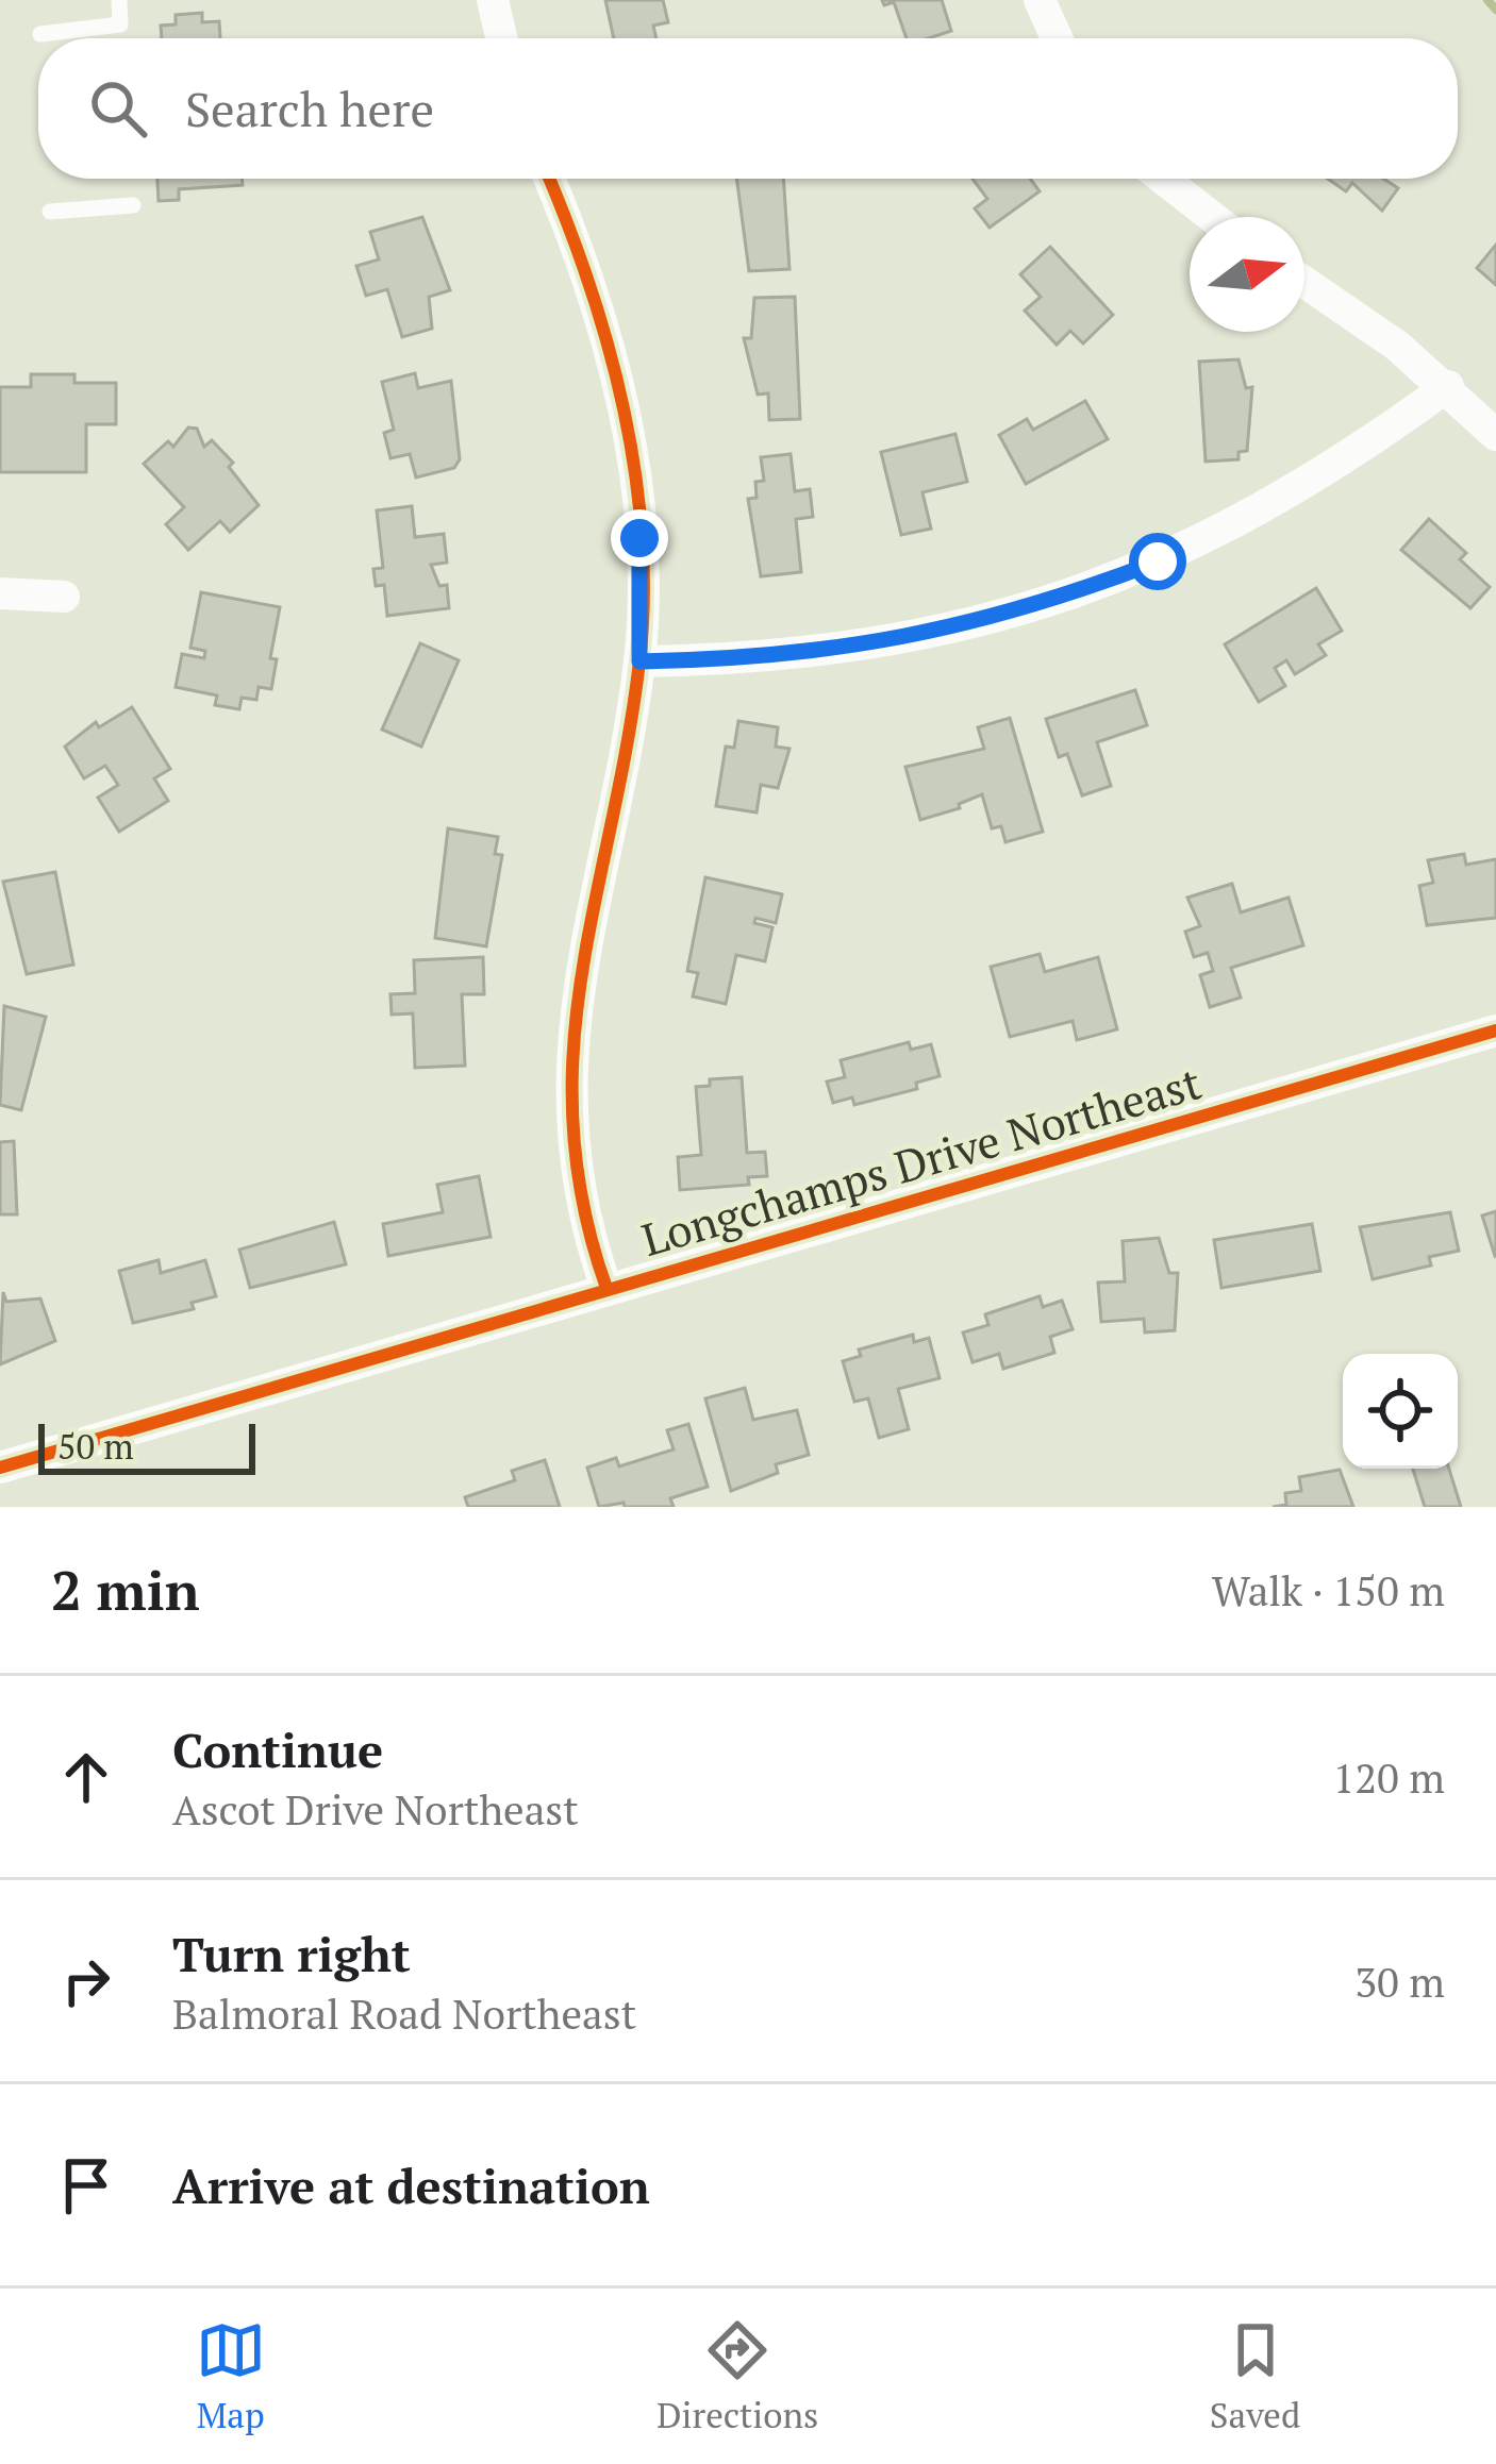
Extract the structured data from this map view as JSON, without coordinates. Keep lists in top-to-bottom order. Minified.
{"streets":{"street":["Longchamps Drive Northeast"]},"scale_bar":"50 m","north":"right","page":{"search":"Search here","scale":"50 m","heading":["2 min","Walk · 150 m"],"list":[["Continue","Ascot Drive Northeast","120 m"],["Turn right","Balmoral Road Northeast","30 m"],"Arrive at destination"],"nav":["Map","Directions","Saved"]}}
